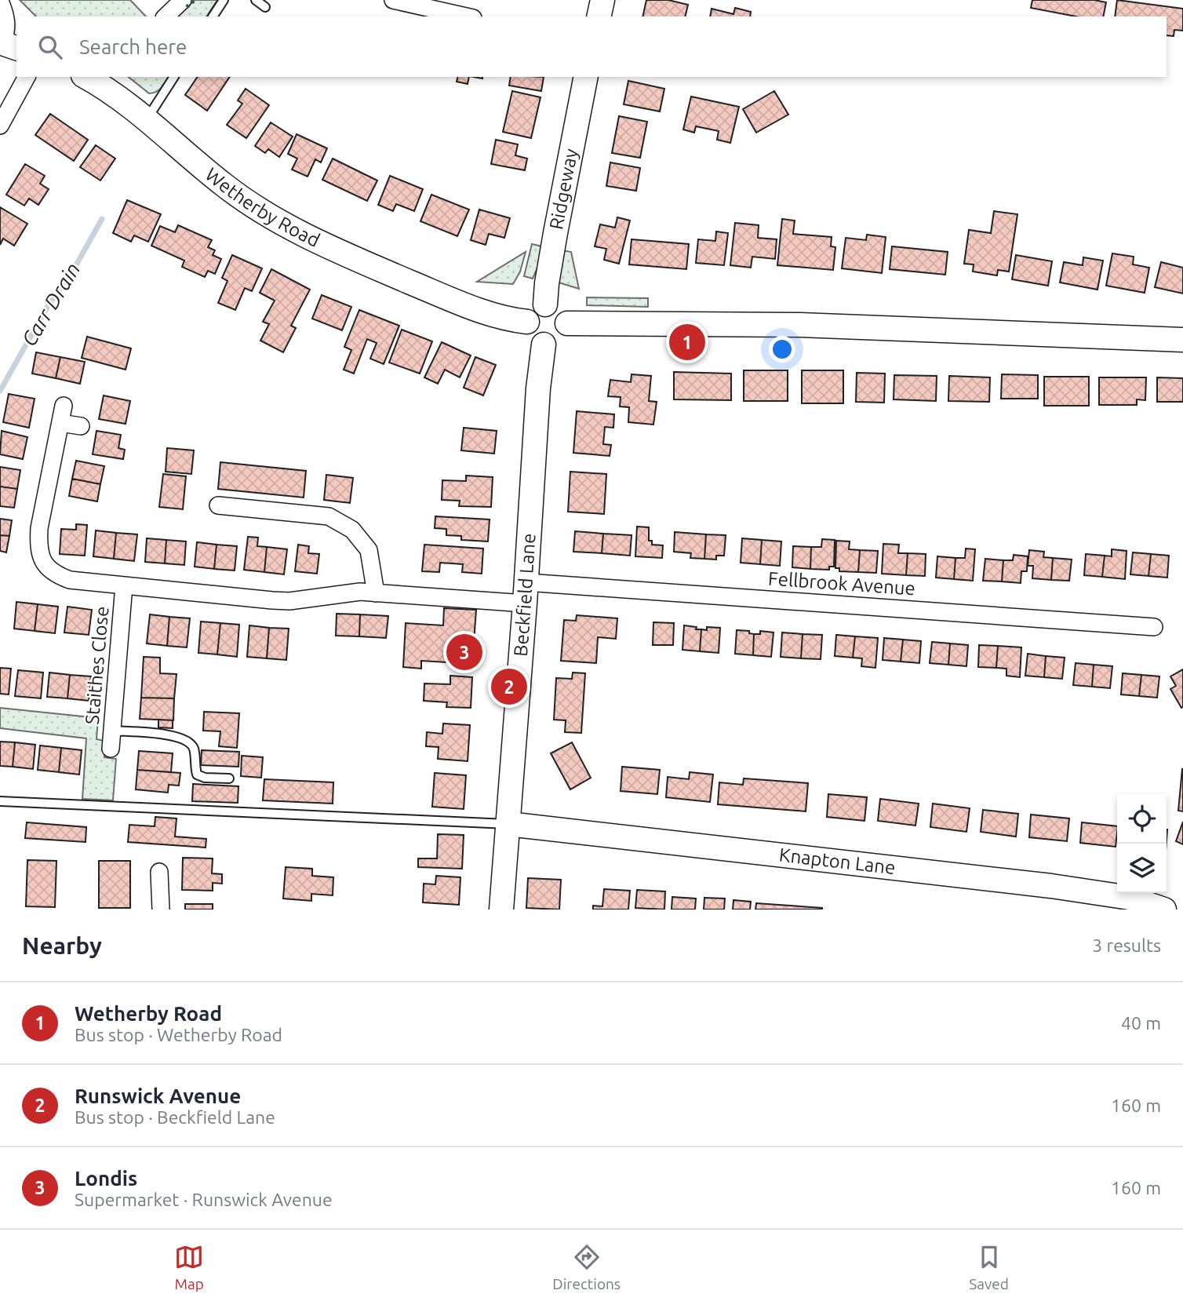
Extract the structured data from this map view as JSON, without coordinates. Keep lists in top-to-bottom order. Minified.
{"streets":{"street":["Ridgeway","Wetherby Road","Fellbrook Avenue","Beckfield Lane","Staithes Close","Knapton Lane"]},"crossings":[["Ridgeway","Wetherby Road"],["Ridgeway","Beckfield Lane"],["Wetherby Road","Beckfield Lane"],["Fellbrook Avenue","Beckfield Lane"],["Fellbrook Avenue","Staithes Close"],["Beckfield Lane","Knapton Lane"]],"water":["Carr Drain"],"page":{"search":"Search here","pins":["1","3","2"],"heading":["Nearby","3 results"],"list":[{"mark":"1","name":"Wetherby Road","note":"Bus stop · Wetherby Road","value":"40 m"},{"mark":"2","name":"Runswick Avenue","note":"Bus stop · Beckfield Lane","value":"160 m"},{"mark":"3","name":"Londis","note":"Supermarket · Runswick Avenue","value":"160 m"}],"nav":["Map","Directions","Saved"]}}
